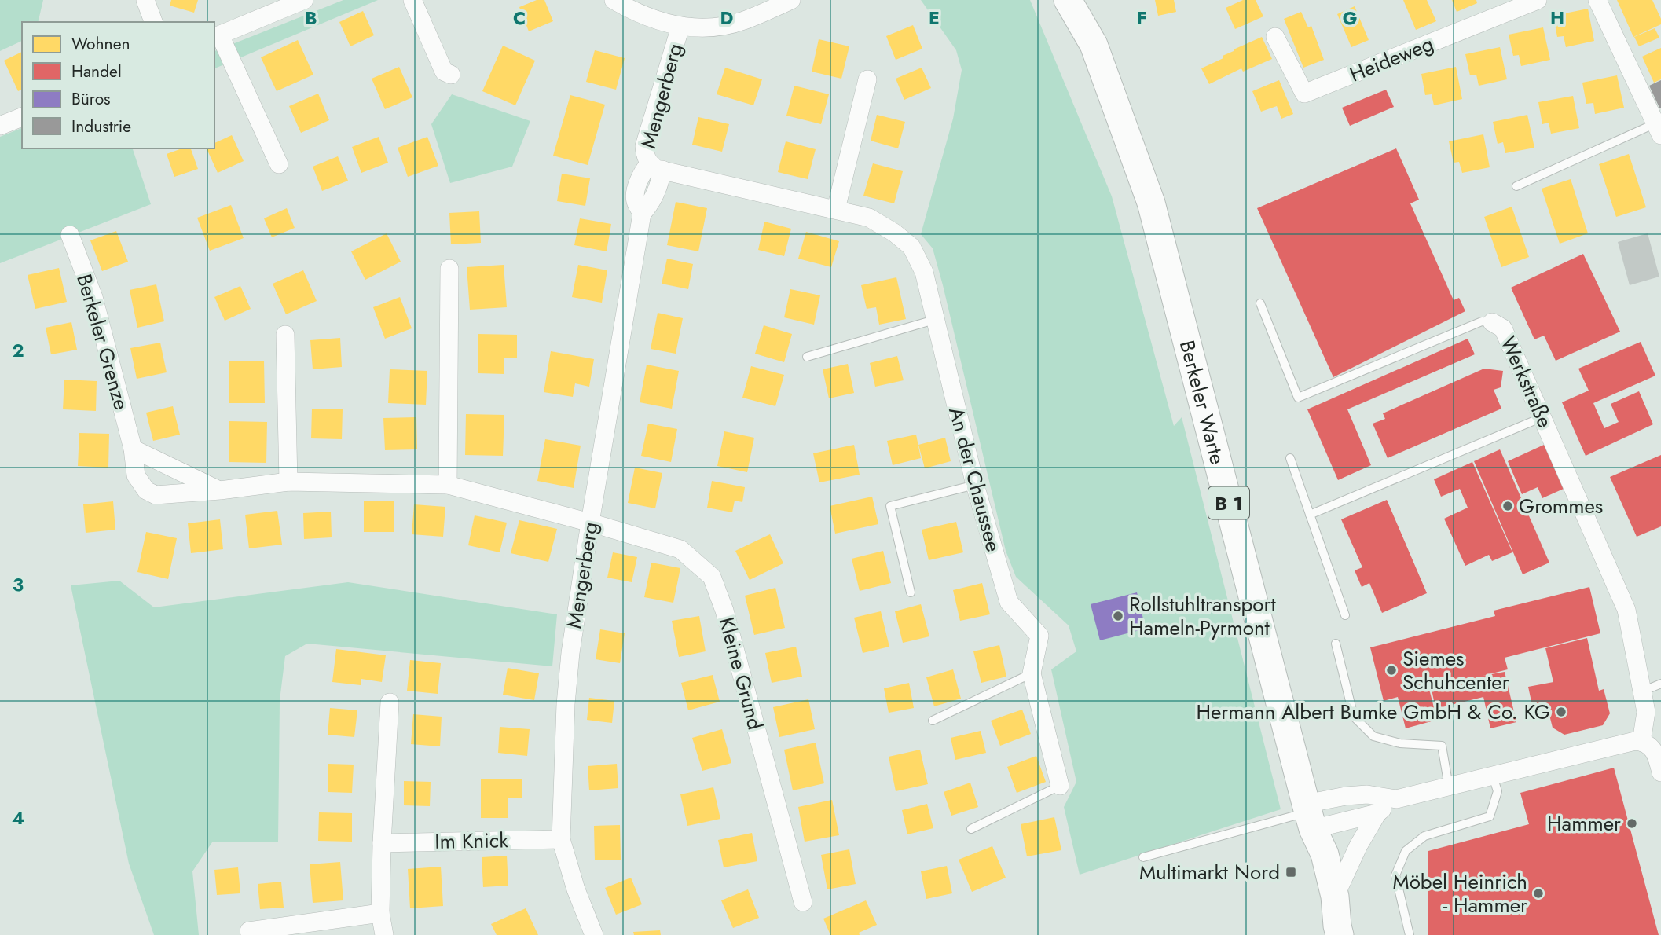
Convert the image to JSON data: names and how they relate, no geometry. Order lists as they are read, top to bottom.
{
  "streets": {
    "main road": ["Berkeler Warte", "B 1"],
    "street": [
      "Heideweg",
      "Mengerberg",
      "Berkeler Grenze",
      "Werkstraße",
      "An der Chaussee",
      "Kleine Grund",
      "Im Knick"
    ]
  },
  "crossings": [
    ["Mengerberg", "Berkeler Grenze"],
    ["Mengerberg", "An der Chaussee"],
    ["Mengerberg", "Kleine Grund"],
    ["Mengerberg", "Im Knick"],
    ["Berkeler Grenze", "Kleine Grund"]
  ],
  "places": {
    "other": [
      "Grommes",
      "Rollstuhltransport Hameln-Pyrmont",
      "Siemes Schuhcenter",
      "Hermann Albert Bumke GmbH & Co. KG",
      "Hammer",
      "Möbel Heinrich - Hammer"
    ],
    "transit": ["Multimarkt Nord"]
  },
  "legend": [
    "Wohnen",
    "Handel",
    "Büros",
    "Industrie"
  ],
  "grid": {
    "columns": [
      "B",
      "C",
      "D",
      "E",
      "F",
      "G",
      "H"
    ],
    "rows": ["2", "3", "4"]
  }
}
